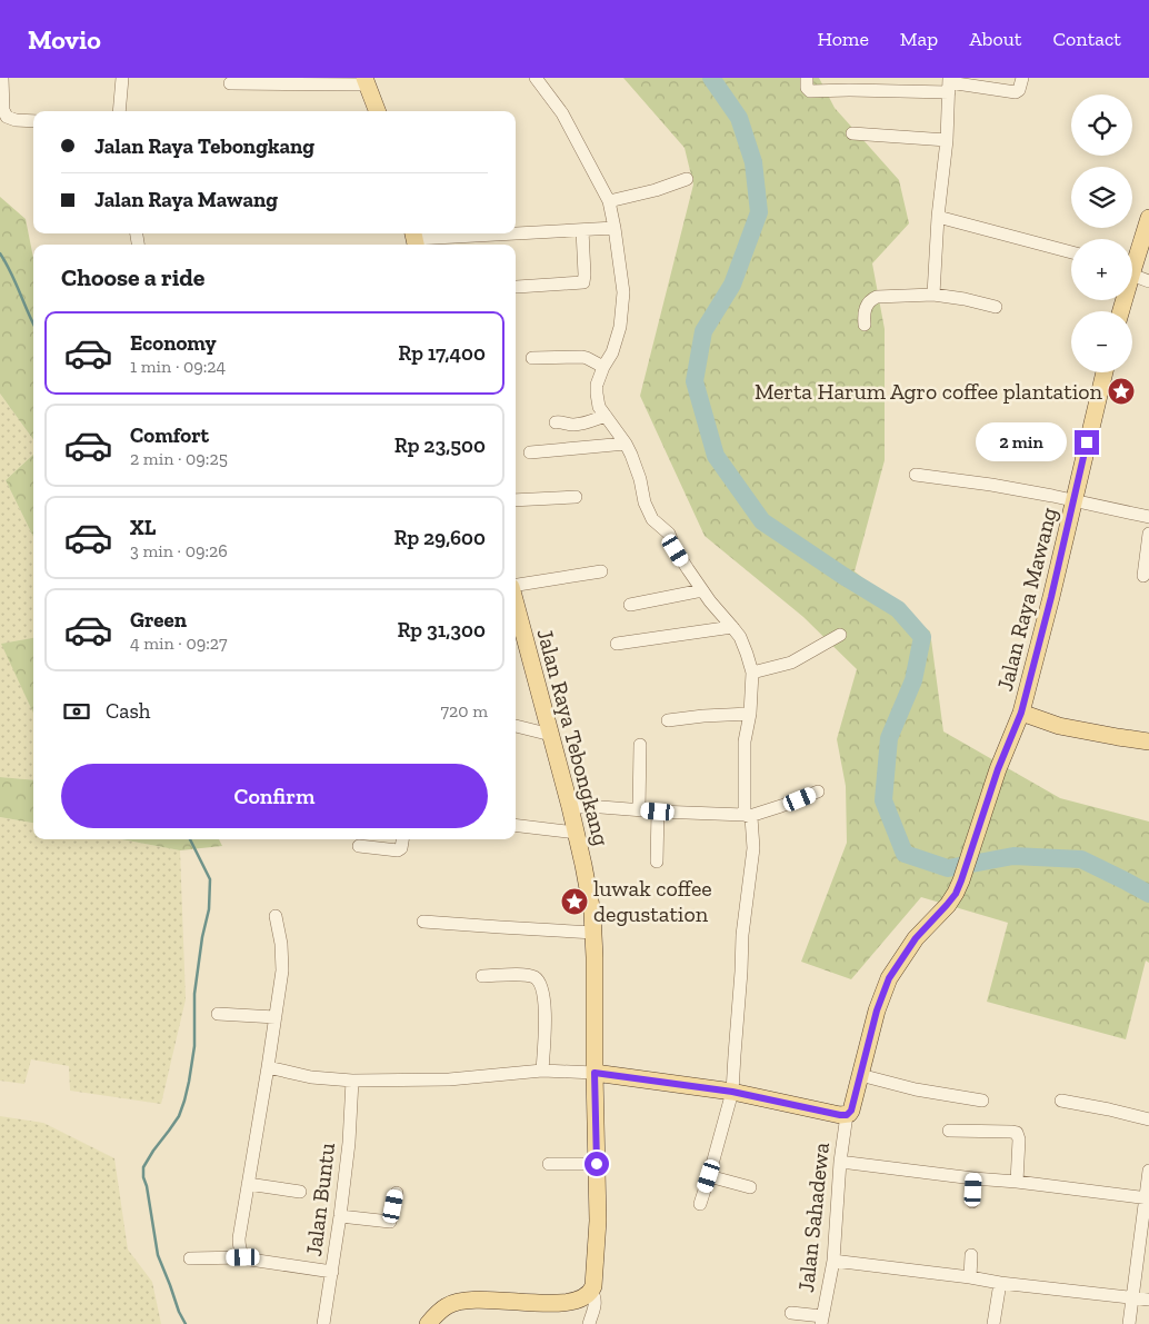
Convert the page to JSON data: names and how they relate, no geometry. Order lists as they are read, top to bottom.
{
  "streets": {
    "main road": ["Jalan Raya Mawang", "Jalan Raya Tebongkang"],
    "street": ["Jalan Buntu", "Jalan Sahadewa"]
  },
  "crossings": [
    ["Jalan Raya Mawang", "Jalan Sahadewa"]
  ],
  "places": {
    "place": ["Merta Harum Agro coffee plantation", "luwak coffee degustation"]
  },
  "page": {
    "header": "Movio",
    "nav": [
      "Home",
      "Map",
      "About",
      "Contact"
    ],
    "map_buttons": ["+", "−"],
    "banner": ["Jalan Raya Tebongkang", "Jalan Raya Mawang"],
    "heading": "Choose a ride",
    "list": [
      {
        "name": "Economy",
        "note": "1 min · 09:24",
        "value": "Rp 17,400"
      },
      {
        "name": "Comfort",
        "note": "2 min · 09:25",
        "value": "Rp 23,500"
      },
      {
        "name": "XL",
        "note": "3 min · 09:26",
        "value": "Rp 29,600"
      },
      {
        "name": "Green",
        "note": "4 min · 09:27",
        "value": "Rp 31,300"
      }
    ],
    "bubble": "2 min",
    "pay": ["Cash", "720 m"],
    "buttons": "Confirm"
  }
}
